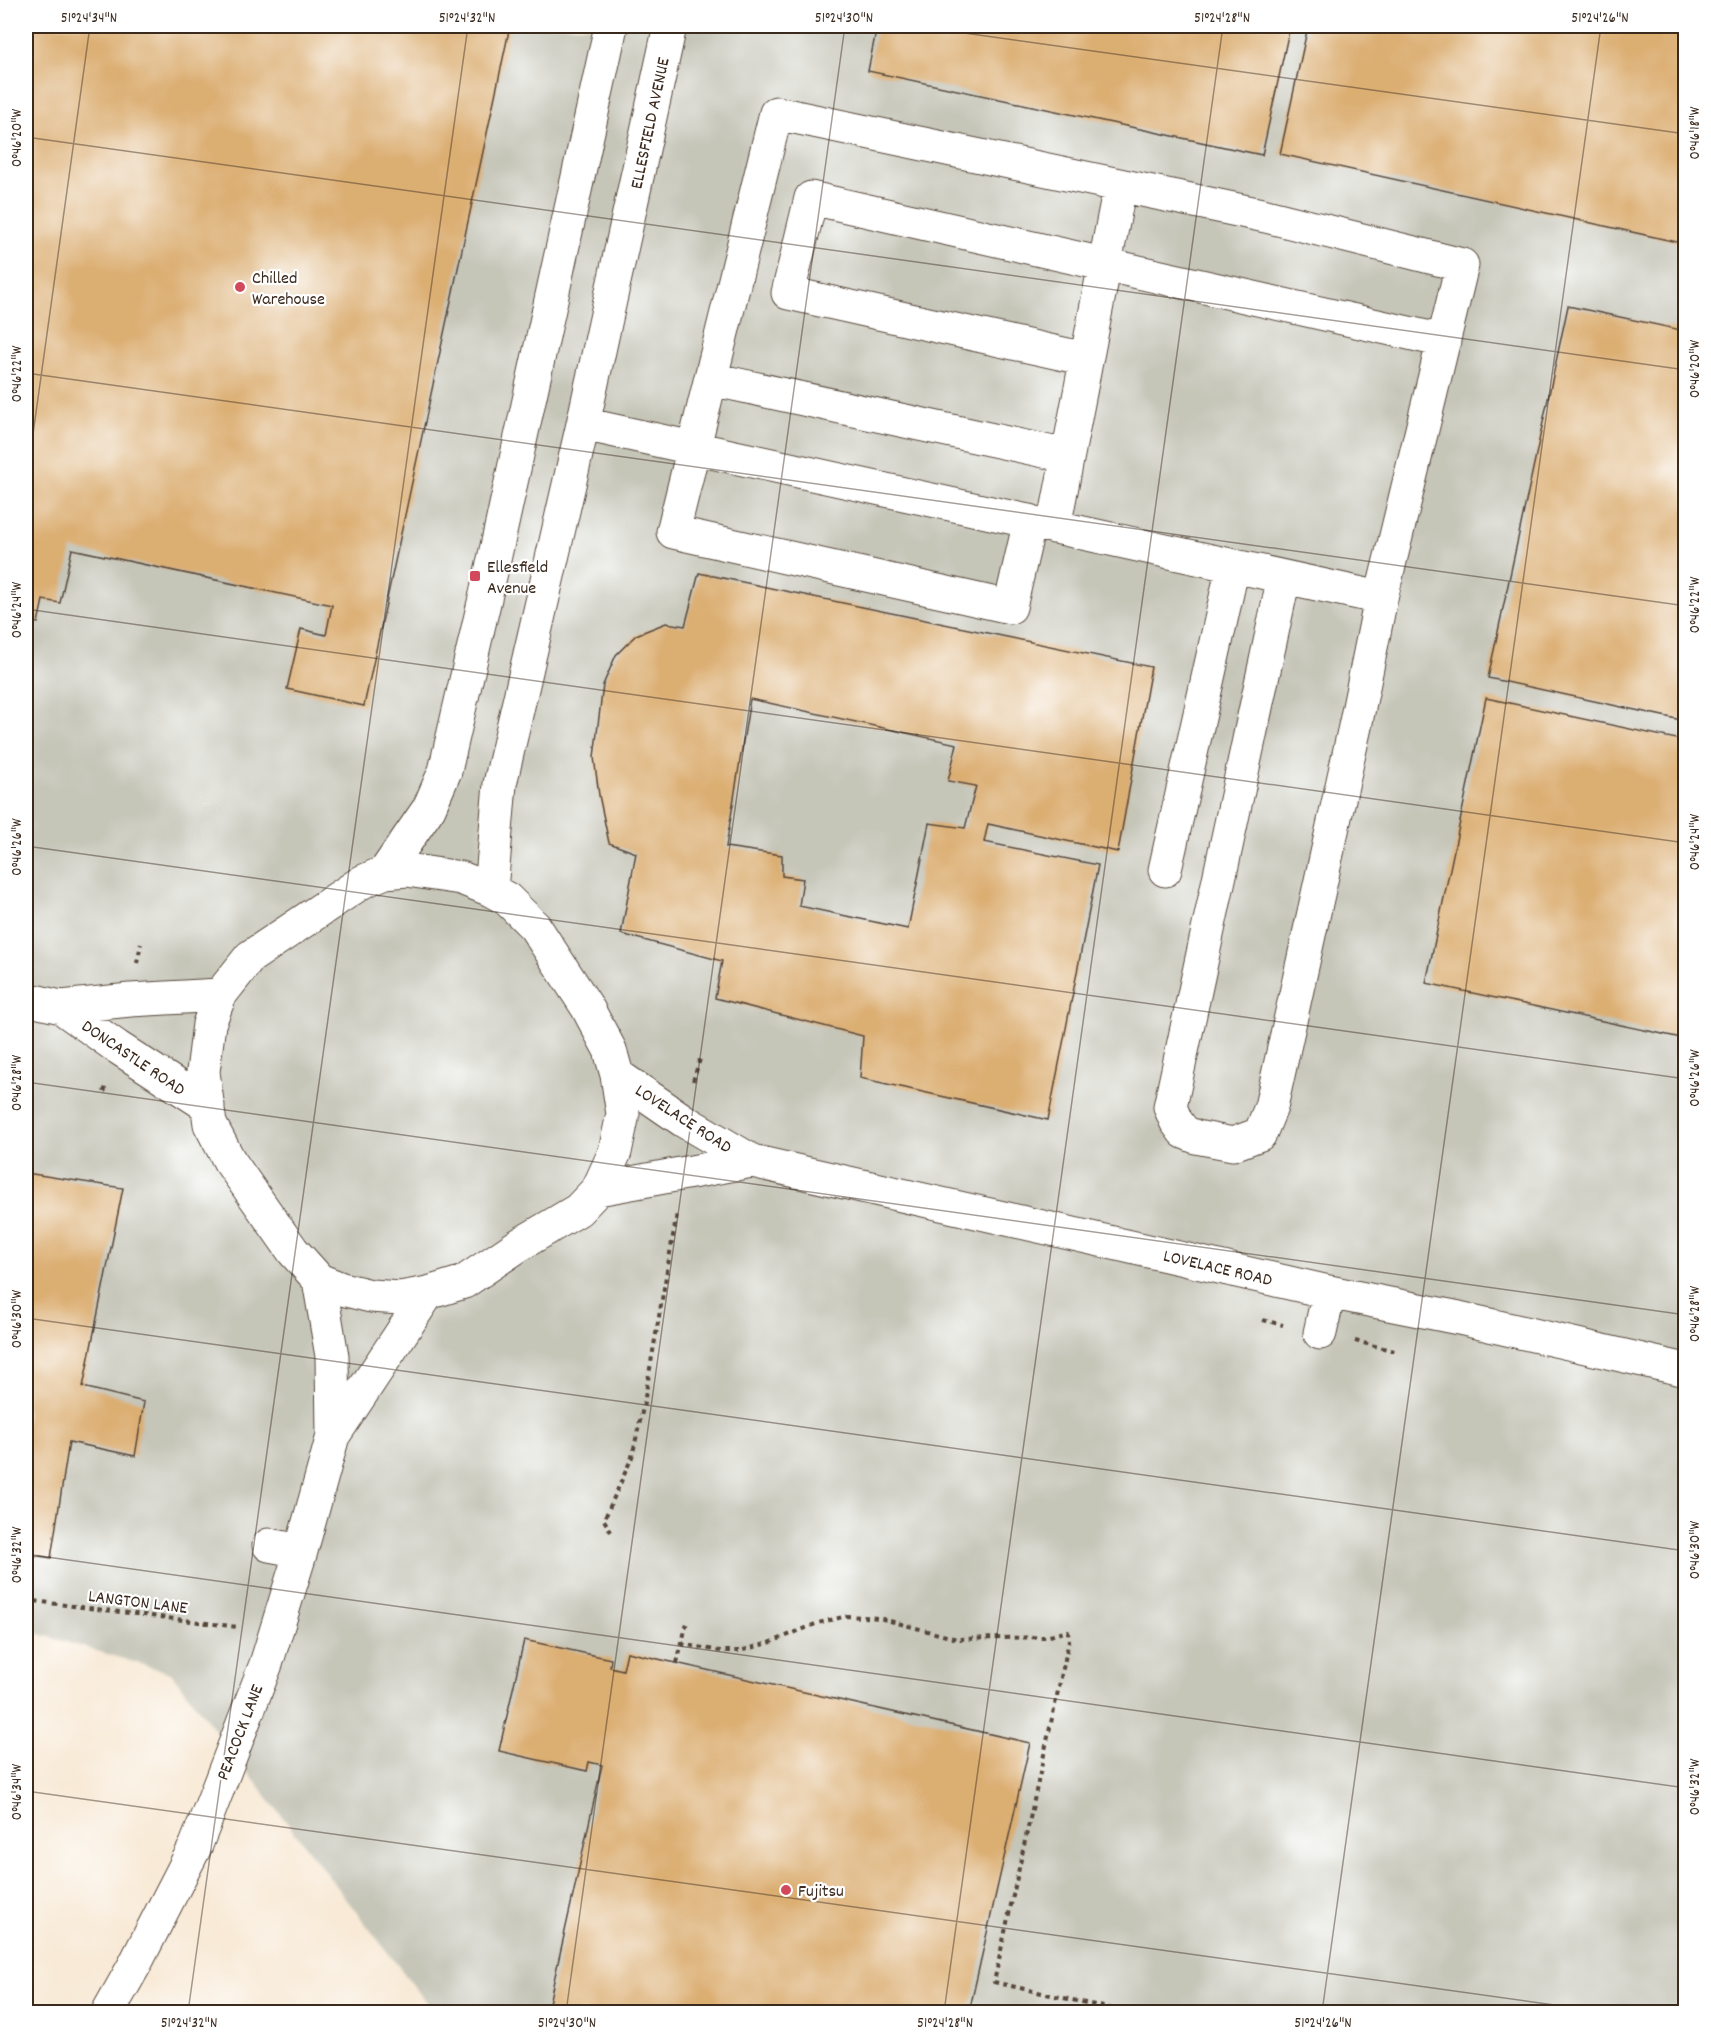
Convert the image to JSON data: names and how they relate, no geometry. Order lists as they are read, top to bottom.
{
  "streets": {
    "street": [
      "ELLESFIELD AVENUE",
      "DONCASTLE ROAD",
      "LOVELACE ROAD",
      "PEACOCK LANE"
    ],
    "path": ["LANGTON LANE"]
  },
  "places": {
    "other": ["Chilled Warehouse", "Fujitsu"],
    "transit": ["Ellesfield Avenue"]
  },
  "coordinates": [
    "51°24'34\"N",
    "51°24'32\"N",
    "51°24'30\"N",
    "51°24'28\"N",
    "51°24'26\"N",
    "0°46'18\"W",
    "0°46'20\"W",
    "0°46'22\"W",
    "0°46'24\"W",
    "0°46'26\"W",
    "0°46'28\"W",
    "0°46'30\"W",
    "0°46'32\"W",
    "0°46'34\"W"
  ]
}
